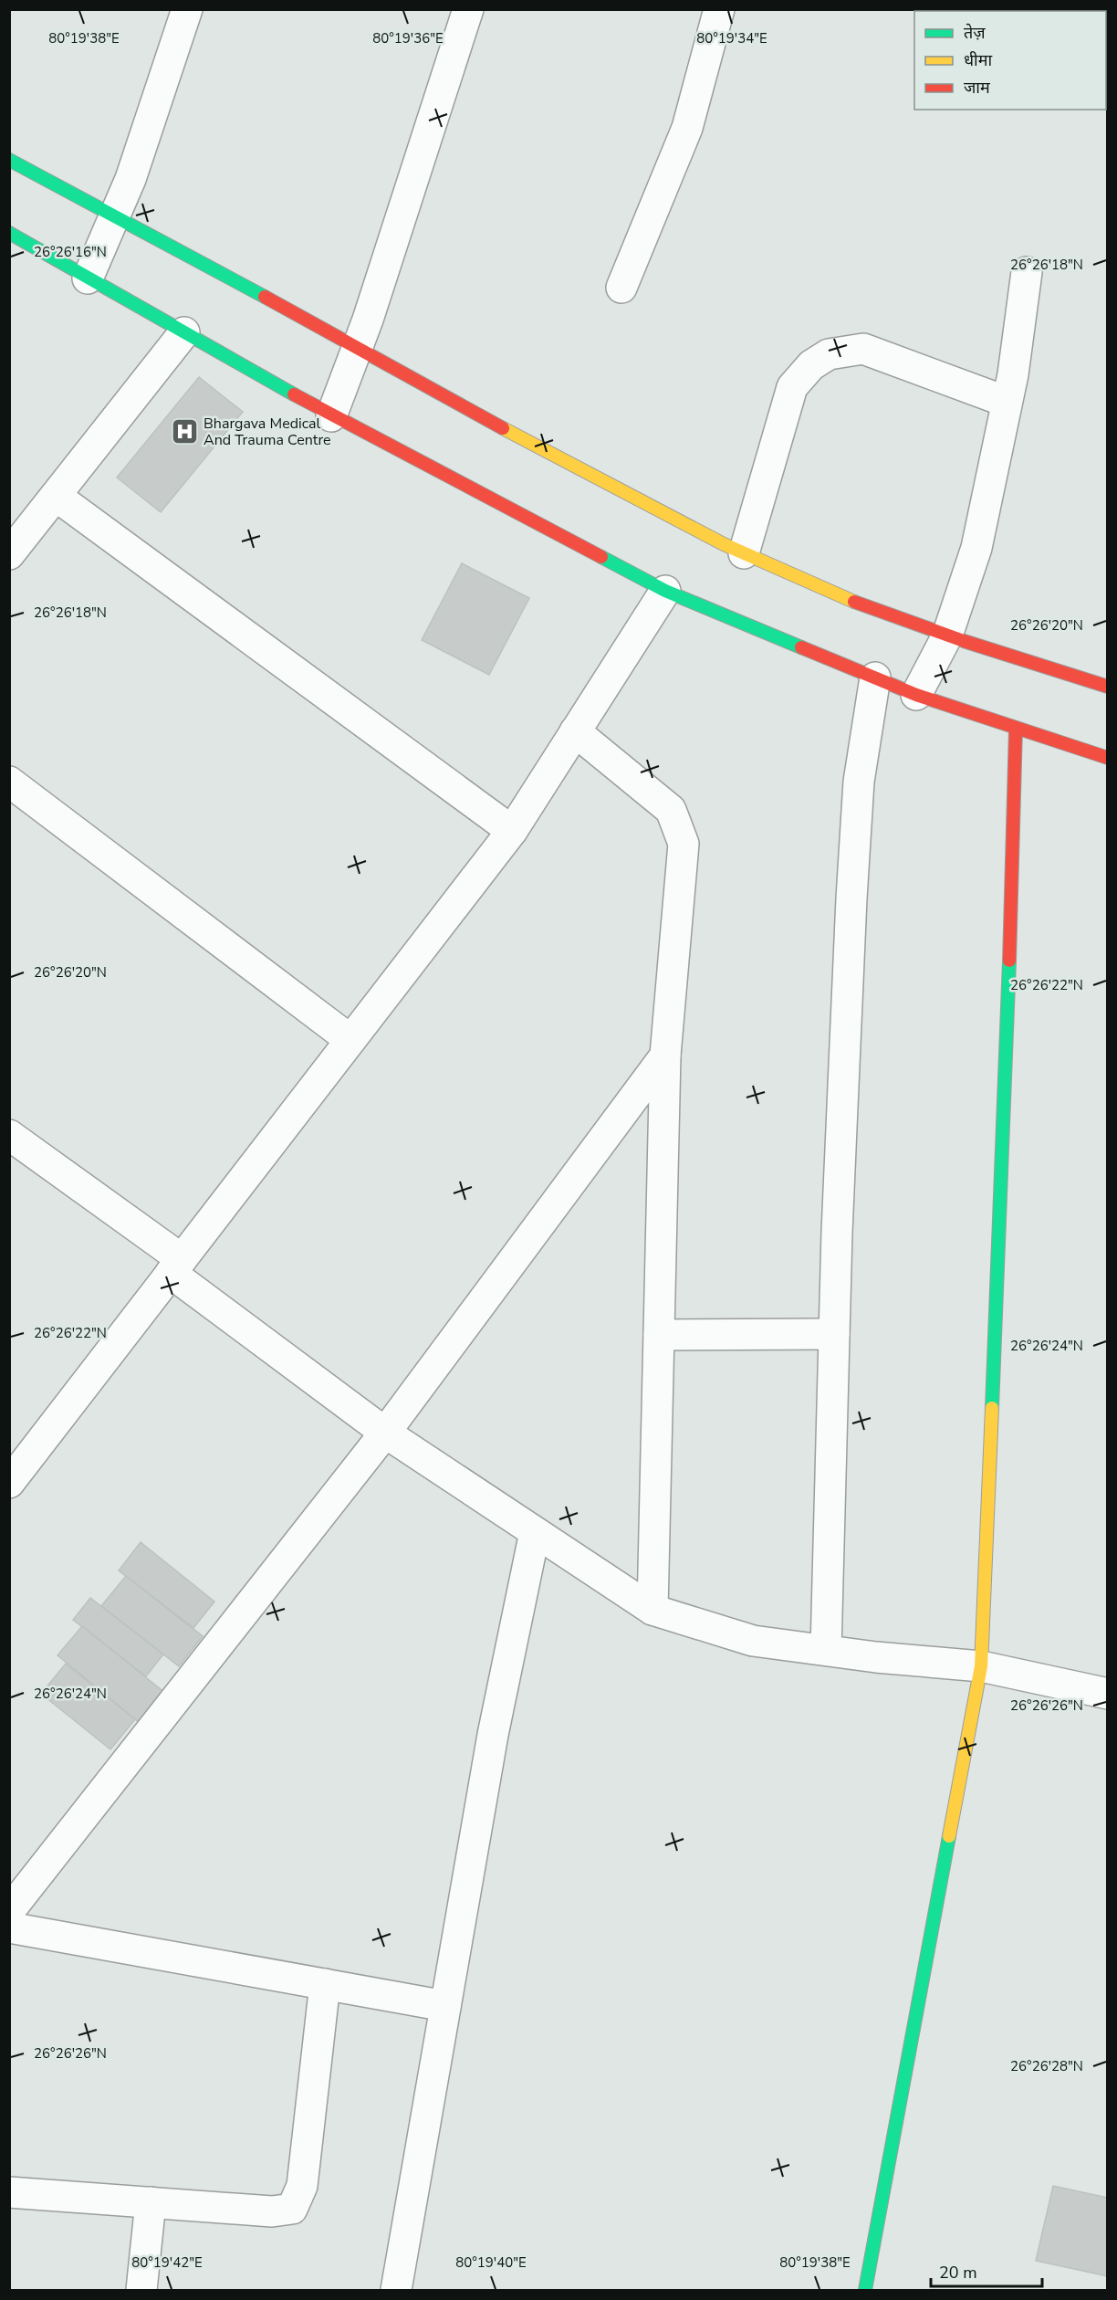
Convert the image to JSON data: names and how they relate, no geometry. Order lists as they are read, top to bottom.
{
  "places": {
    "hospital": ["Bhargava Medical And Trauma Centre"]
  },
  "legend": ["तेज़", "धीमा", "जाम"],
  "scale_bar": "20 m",
  "coordinates": [
    "80°19'38\"E",
    "80°19'36\"E",
    "80°19'34\"E",
    "26°26'16\"N",
    "26°26'18\"N",
    "26°26'20\"N",
    "26°26'22\"N",
    "26°26'24\"N",
    "26°26'26\"N",
    "26°26'28\"N",
    "80°19'42\"E",
    "80°19'40\"E"
  ]
}
